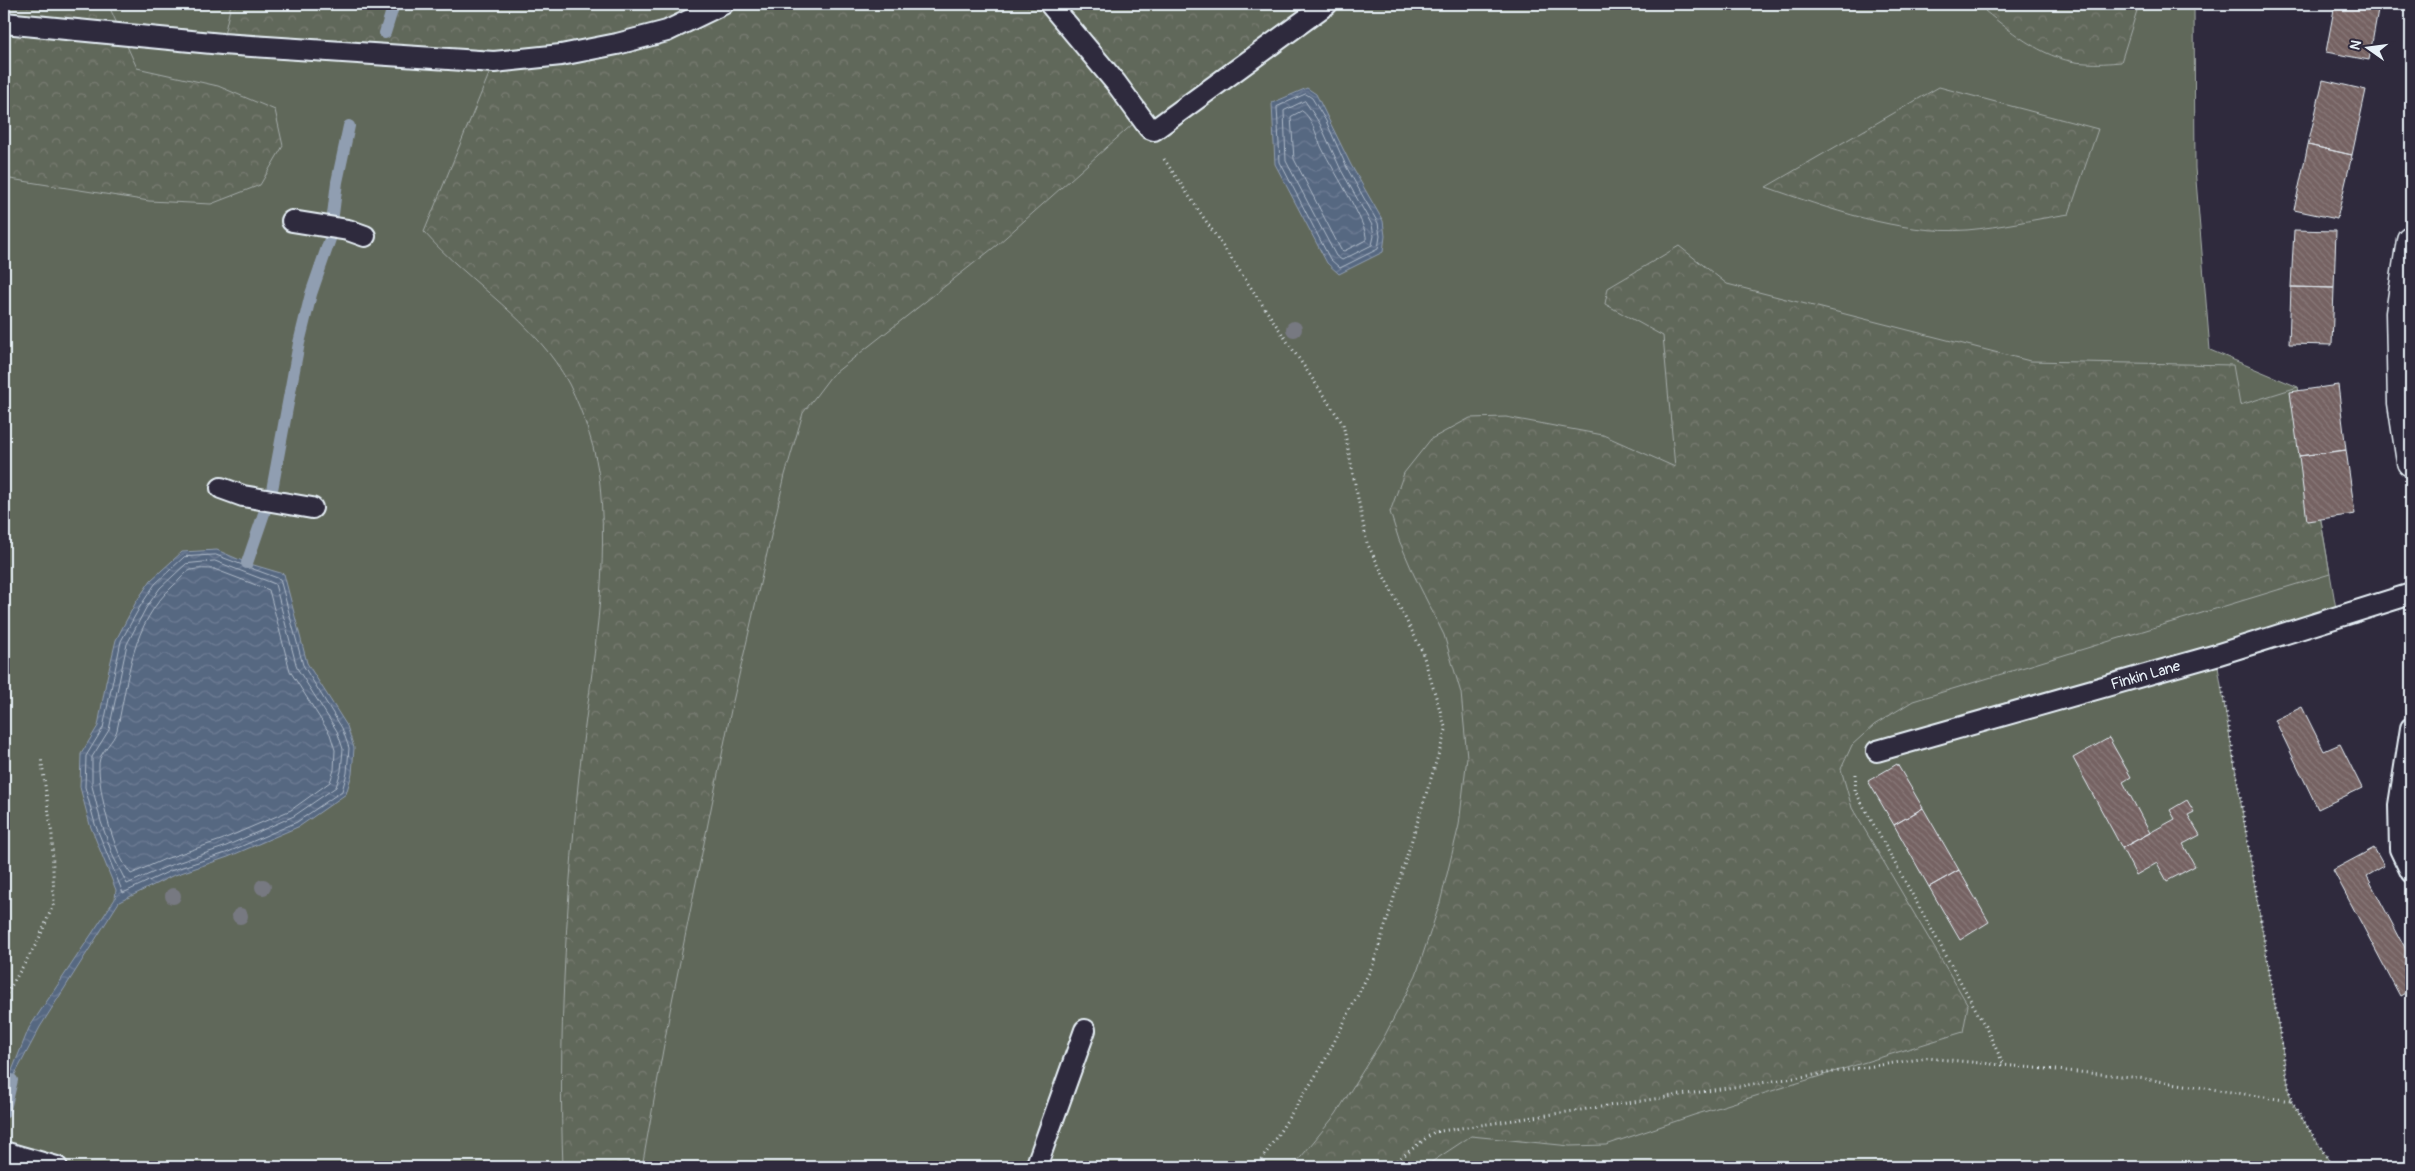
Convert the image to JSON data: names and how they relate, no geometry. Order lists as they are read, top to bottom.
{
  "streets": {
    "lane": ["Finkin Lane"]
  },
  "north": "left"
}
